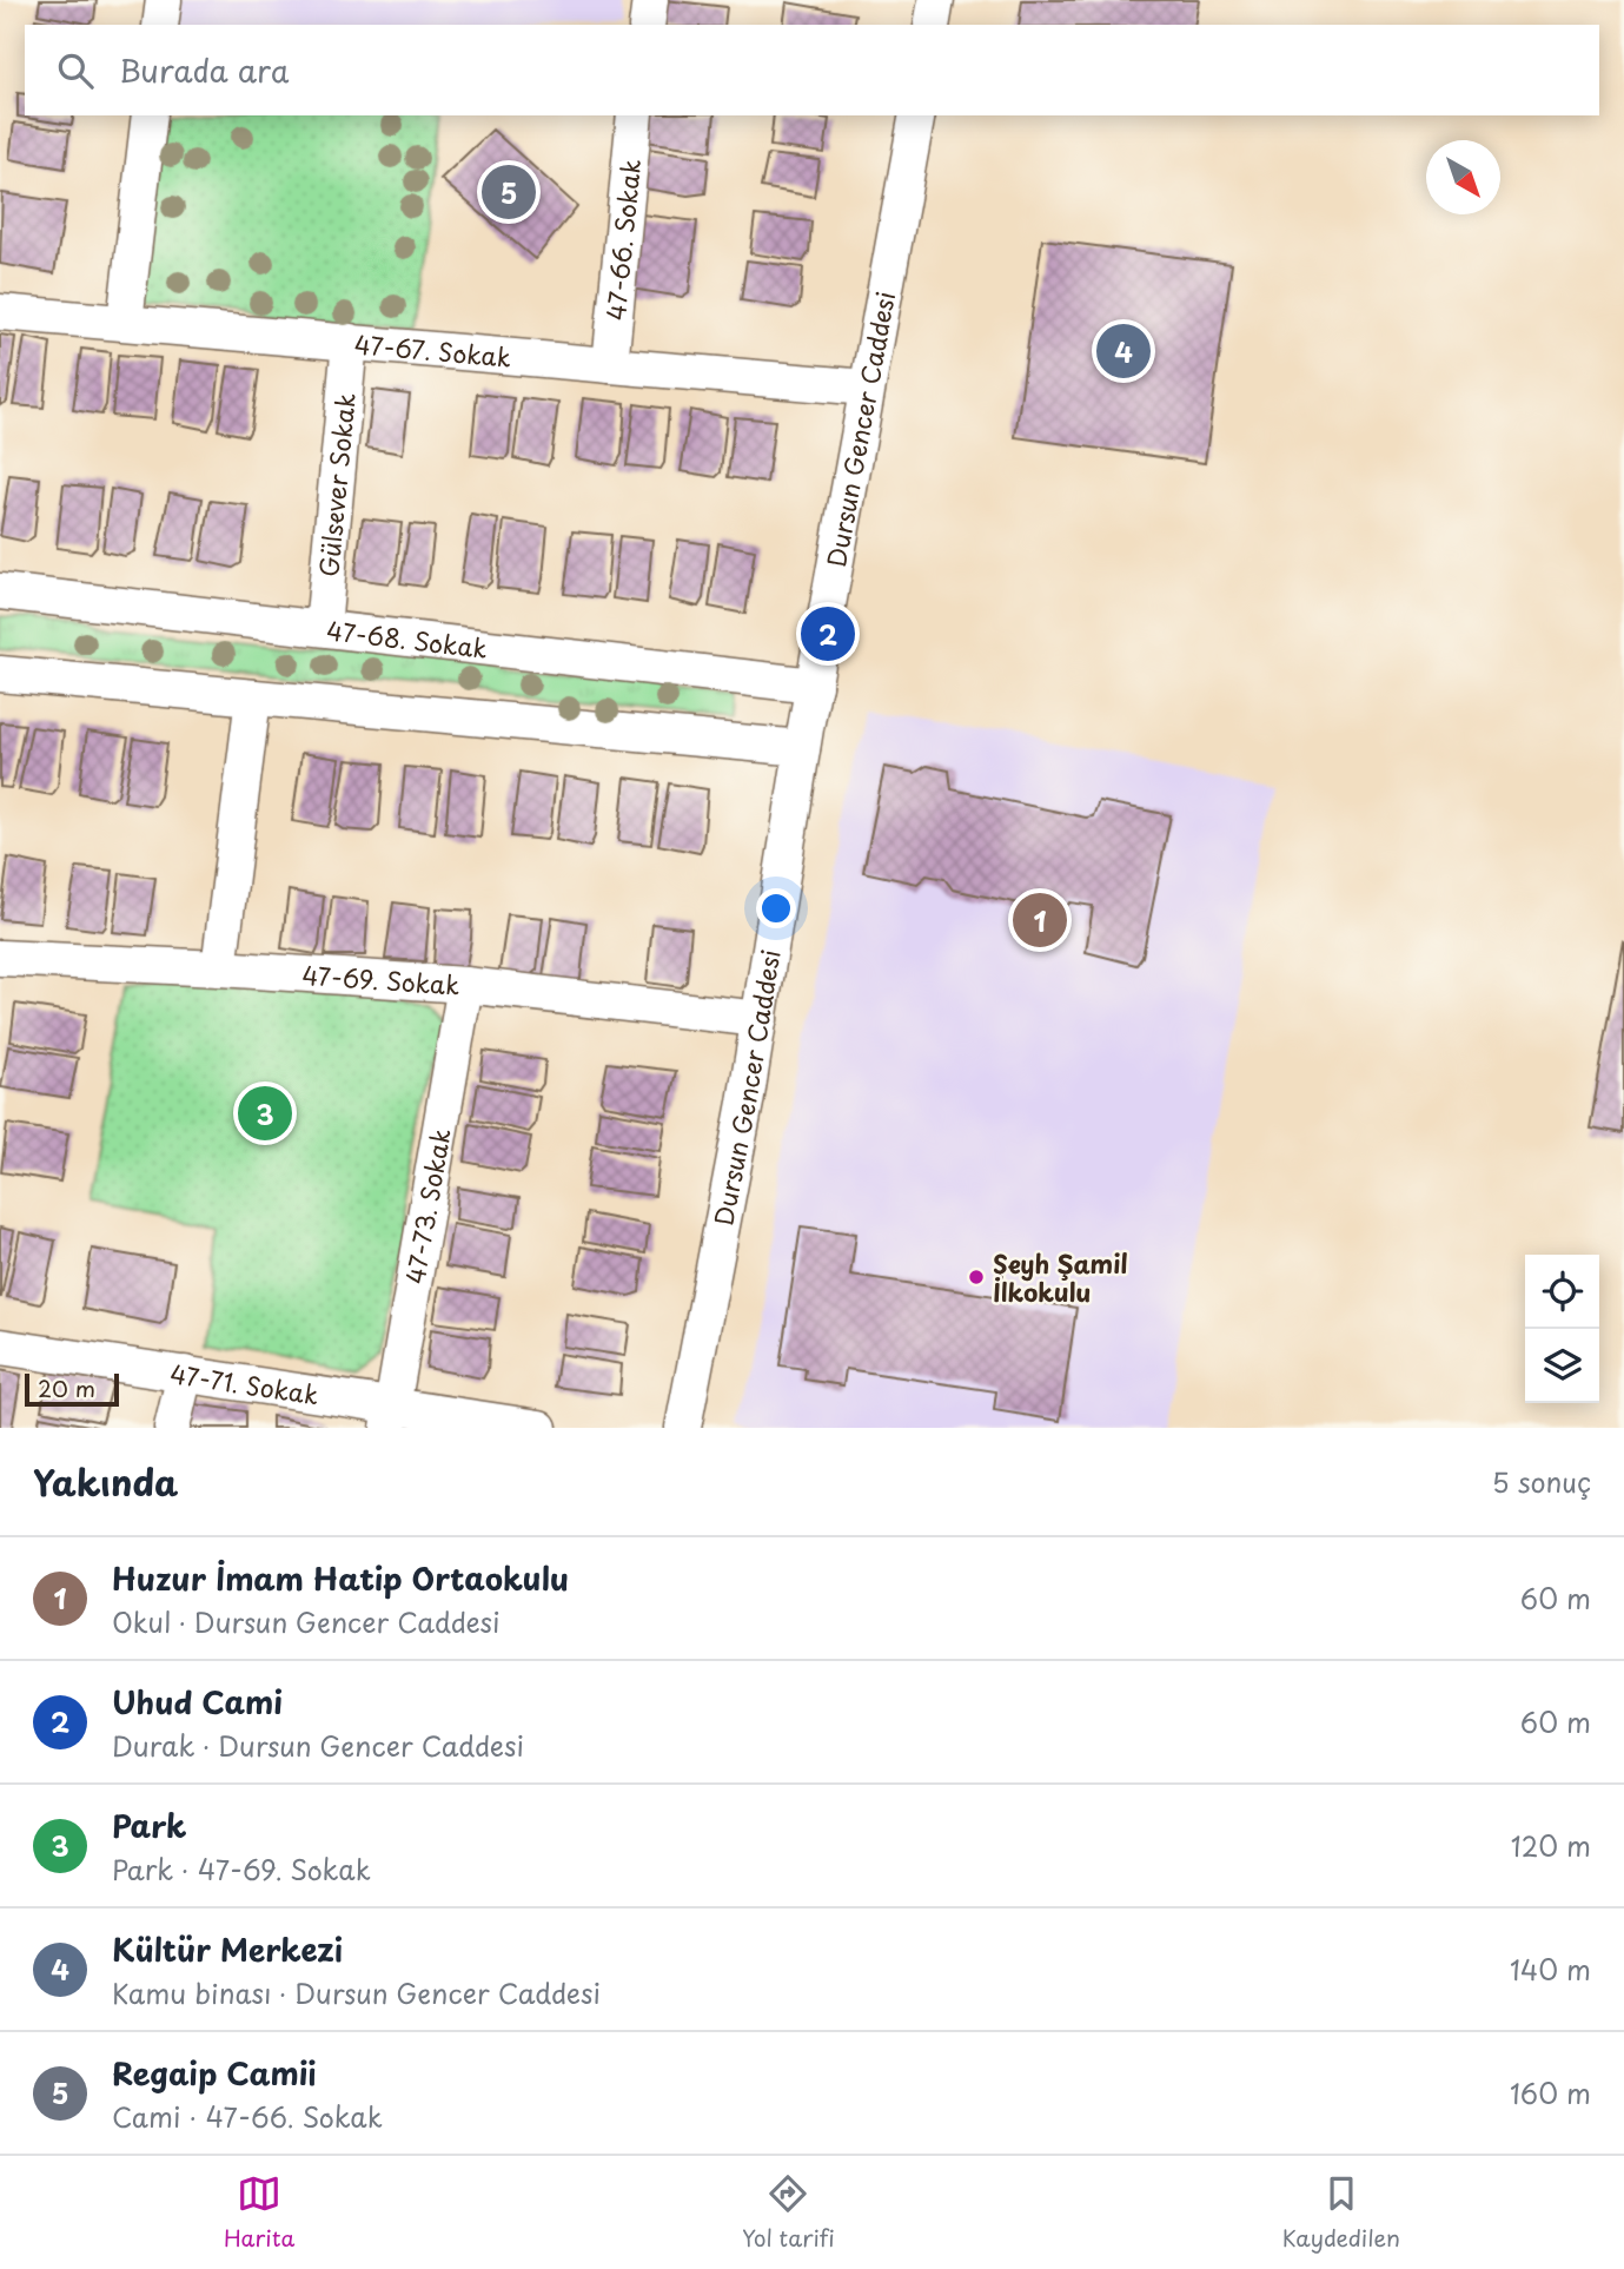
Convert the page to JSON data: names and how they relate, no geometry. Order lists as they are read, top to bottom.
{
  "streets": {
    "street": [
      "47-66. Sokak",
      "47-67. Sokak",
      "Dursun Gencer Caddesi",
      "Gülsever Sokak",
      "47-68. Sokak",
      "47-69. Sokak",
      "47-73. Sokak",
      "47-71. Sokak"
    ]
  },
  "crossings": [
    ["47-66. Sokak", "47-67. Sokak"],
    ["47-67. Sokak", "Dursun Gencer Caddesi"],
    ["47-67. Sokak", "Gülsever Sokak"],
    ["Dursun Gencer Caddesi", "47-68. Sokak"],
    ["Dursun Gencer Caddesi", "47-69. Sokak"],
    ["Gülsever Sokak", "47-68. Sokak"],
    ["47-69. Sokak", "47-73. Sokak"],
    ["47-73. Sokak", "47-71. Sokak"]
  ],
  "places": ["Şeyh Şamil İlkokulu"],
  "scale_bar": "20 m",
  "north": "bottom right",
  "page": {
    "search": "Burada ara",
    "pins": [
      "5",
      "4",
      "2",
      "1",
      "3"
    ],
    "scale": "20 m",
    "heading": ["Yakında", "5 sonuç"],
    "list": [
      {
        "mark": "1",
        "name": "Huzur İmam Hatip Ortaokulu",
        "note": "Okul · Dursun Gencer Caddesi",
        "value": "60 m"
      },
      {
        "mark": "2",
        "name": "Uhud Cami",
        "note": "Durak · Dursun Gencer Caddesi",
        "value": "60 m"
      },
      {
        "mark": "3",
        "name": "Park",
        "note": "Park · 47-69. Sokak",
        "value": "120 m"
      },
      {
        "mark": "4",
        "name": "Kültür Merkezi",
        "note": "Kamu binası · Dursun Gencer Caddesi",
        "value": "140 m"
      },
      {
        "mark": "5",
        "name": "Regaip Camii",
        "note": "Cami · 47-66. Sokak",
        "value": "160 m"
      }
    ],
    "nav": ["Harita", "Yol tarifi", "Kaydedilen"]
  }
}
